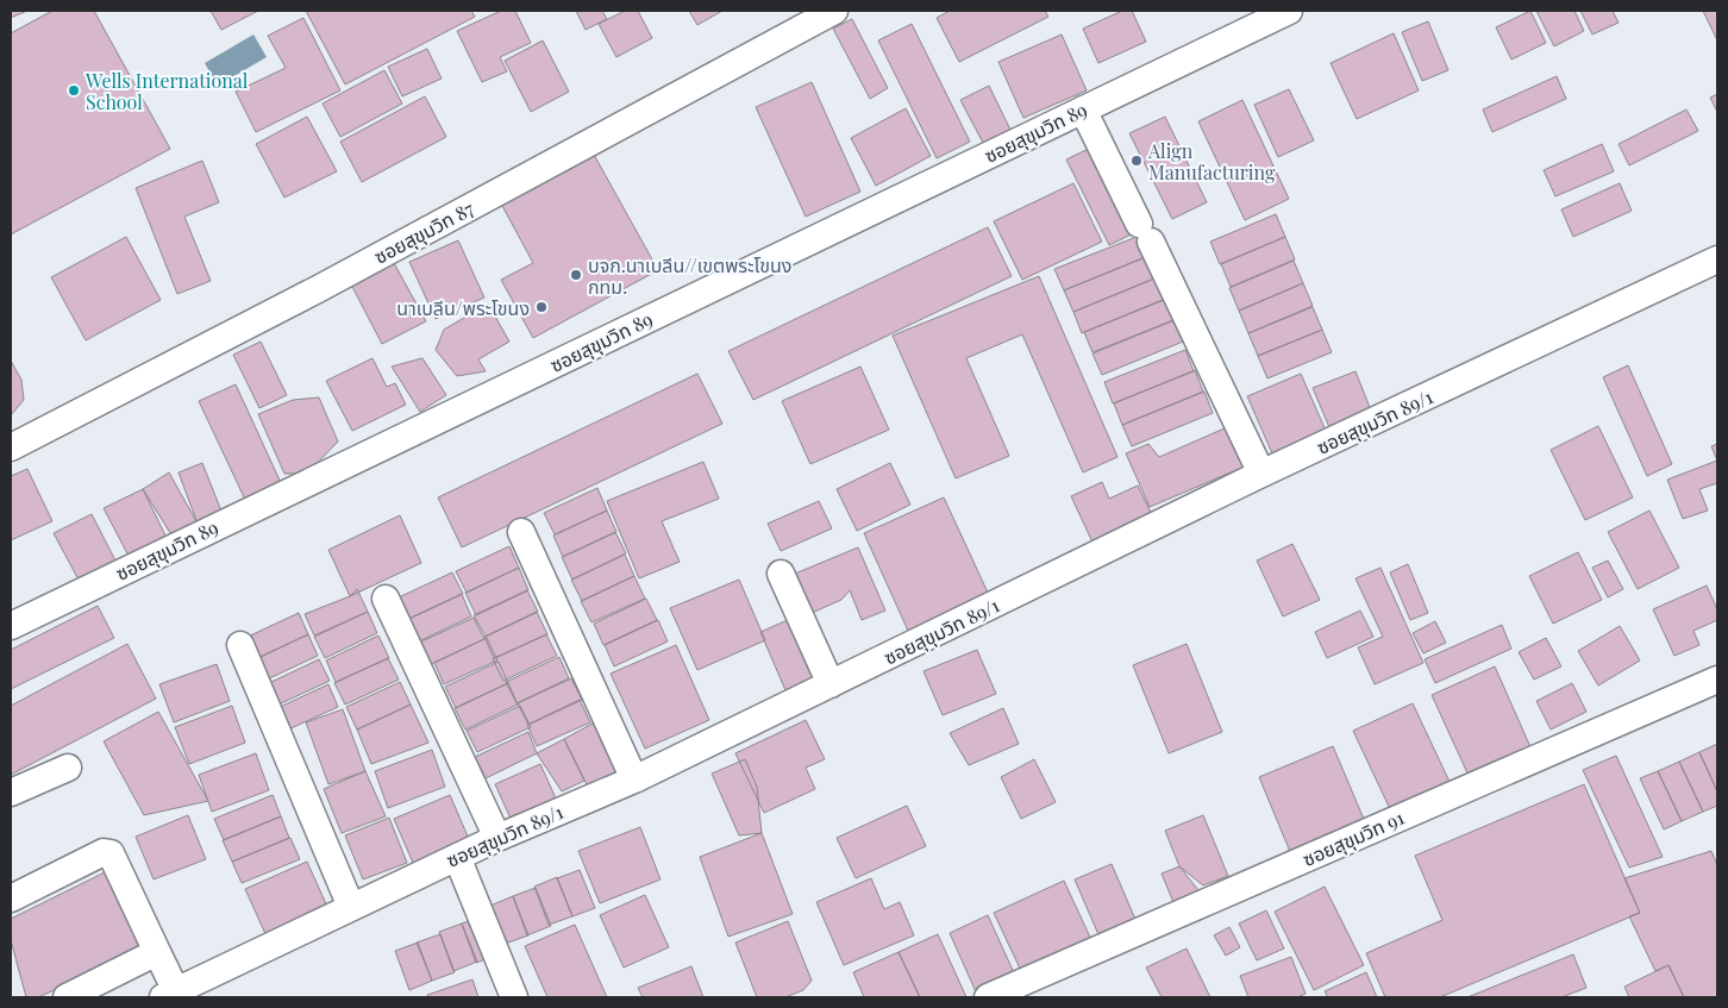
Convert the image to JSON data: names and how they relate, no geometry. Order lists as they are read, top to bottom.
{
  "streets": {
    "street": [
      "ซอยสุขุมวิท 89",
      "ซอยสุขุมวิท 87",
      "ซอยสุขุมวิท 89/1",
      "ซอยสุขุมวิท 91"
    ]
  },
  "places": [
    "Wells International School",
    "Align Manufacturing",
    "บจก.นาเบลีน//เขตพระโขนง กทม.",
    "นาเบลีน/พระโขนง"
  ]
}
